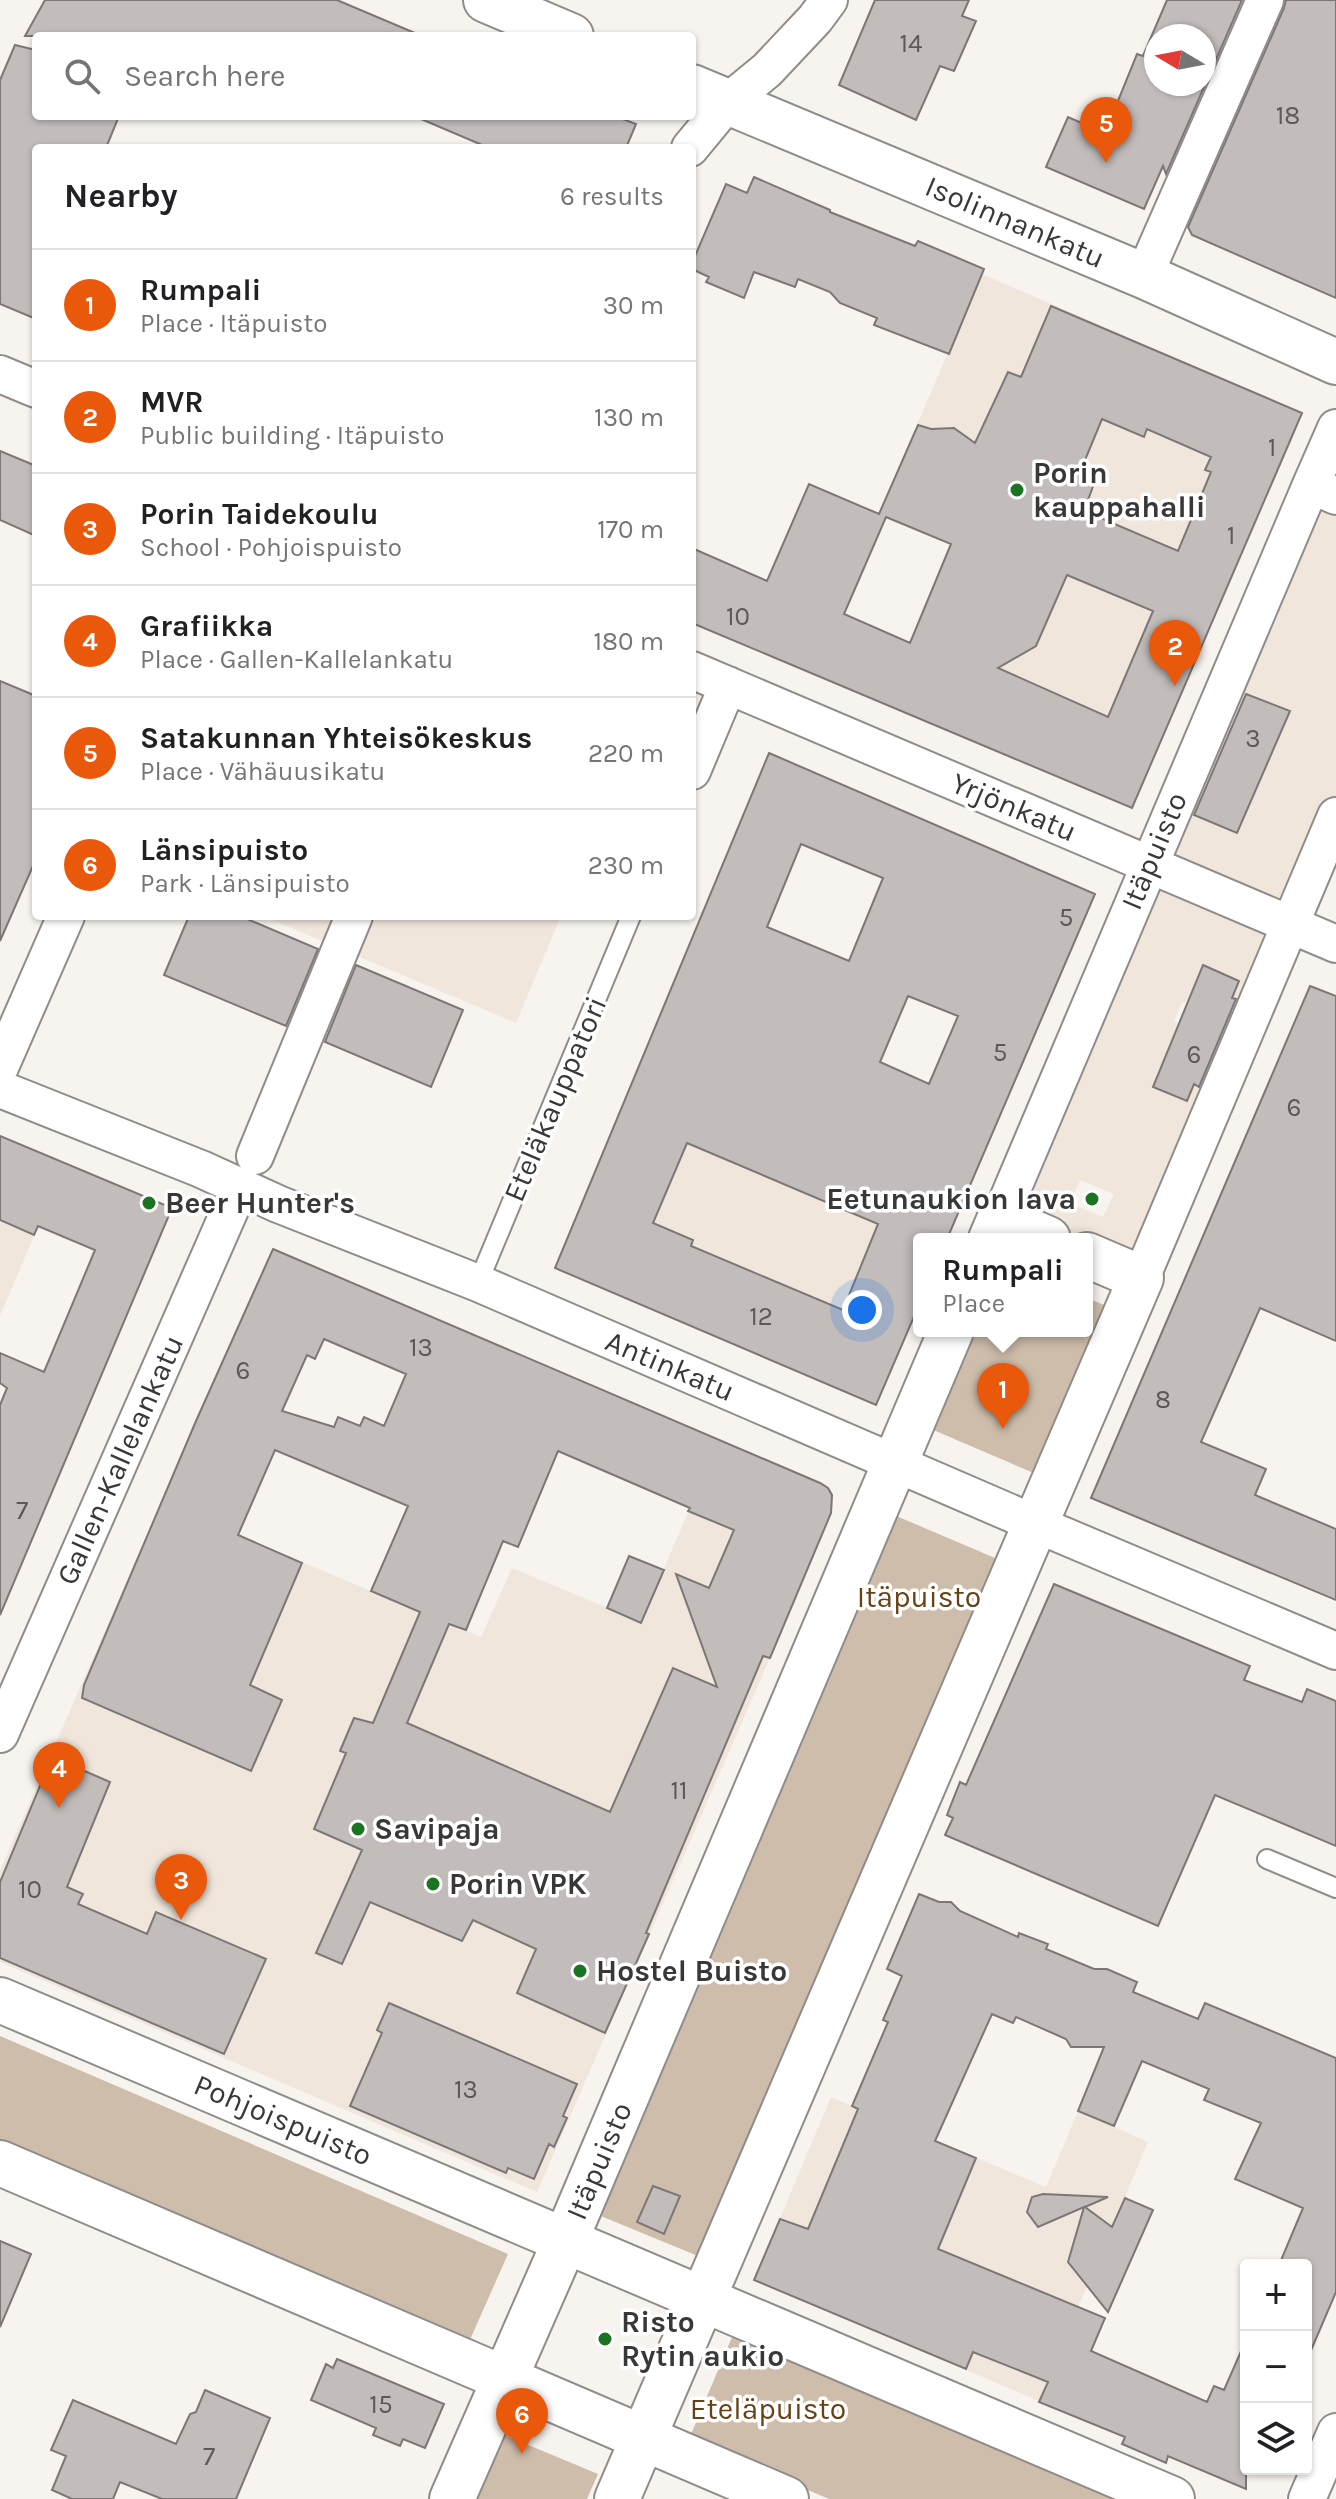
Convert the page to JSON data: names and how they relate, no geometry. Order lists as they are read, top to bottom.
{
  "streets": {
    "street": [
      "Isolinnankatu",
      "Yrjönkatu",
      "Itäpuisto",
      "Antinkatu",
      "Gallen-Kallelankatu",
      "Pohjoispuisto"
    ],
    "lane": ["Eteläkauppatori"]
  },
  "crossings": [
    ["Yrjönkatu", "Itäpuisto"],
    ["Itäpuisto", "Antinkatu"],
    ["Itäpuisto", "Pohjoispuisto"],
    ["Eteläkauppatori", "Antinkatu"],
    ["Antinkatu", "Gallen-Kallelankatu"]
  ],
  "parks": ["Itäpuisto", "Eteläpuisto"],
  "places": [
    "Porin kauppahalli",
    "Eetunaukion lava",
    "Beer Hunter's",
    "Savipaja",
    "Porin VPK",
    "Hostel Buisto",
    "Risto Rytin aukio"
  ],
  "house_numbers": [
    "14",
    "18",
    "1",
    "1",
    "10",
    "3",
    "5",
    "5",
    "6",
    "6",
    "12",
    "13",
    "6",
    "8",
    "7",
    "11",
    "10",
    "13",
    "15",
    "7"
  ],
  "north": "left",
  "page": {
    "search": "Search here",
    "pins": [
      "5",
      "2",
      "1",
      "4",
      "3",
      "6"
    ],
    "heading": ["Nearby", "6 results"],
    "list": [
      {
        "mark": "1",
        "name": "Rumpali",
        "note": "Place · Itäpuisto",
        "value": "30 m"
      },
      {
        "mark": "2",
        "name": "MVR",
        "note": "Public building · Itäpuisto",
        "value": "130 m"
      },
      {
        "mark": "3",
        "name": "Porin Taidekoulu",
        "note": "School · Pohjoispuisto",
        "value": "170 m"
      },
      {
        "mark": "4",
        "name": "Grafiikka",
        "note": "Place · Gallen-Kallelankatu",
        "value": "180 m"
      },
      {
        "mark": "5",
        "name": "Satakunnan Yhteisökeskus",
        "note": "Place · Vähäuusikatu",
        "value": "220 m"
      },
      {
        "mark": "6",
        "name": "Länsipuisto",
        "note": "Park · Länsipuisto",
        "value": "230 m"
      }
    ],
    "popup": ["Rumpali", "Place"],
    "map_buttons": ["+", "−"]
  }
}
